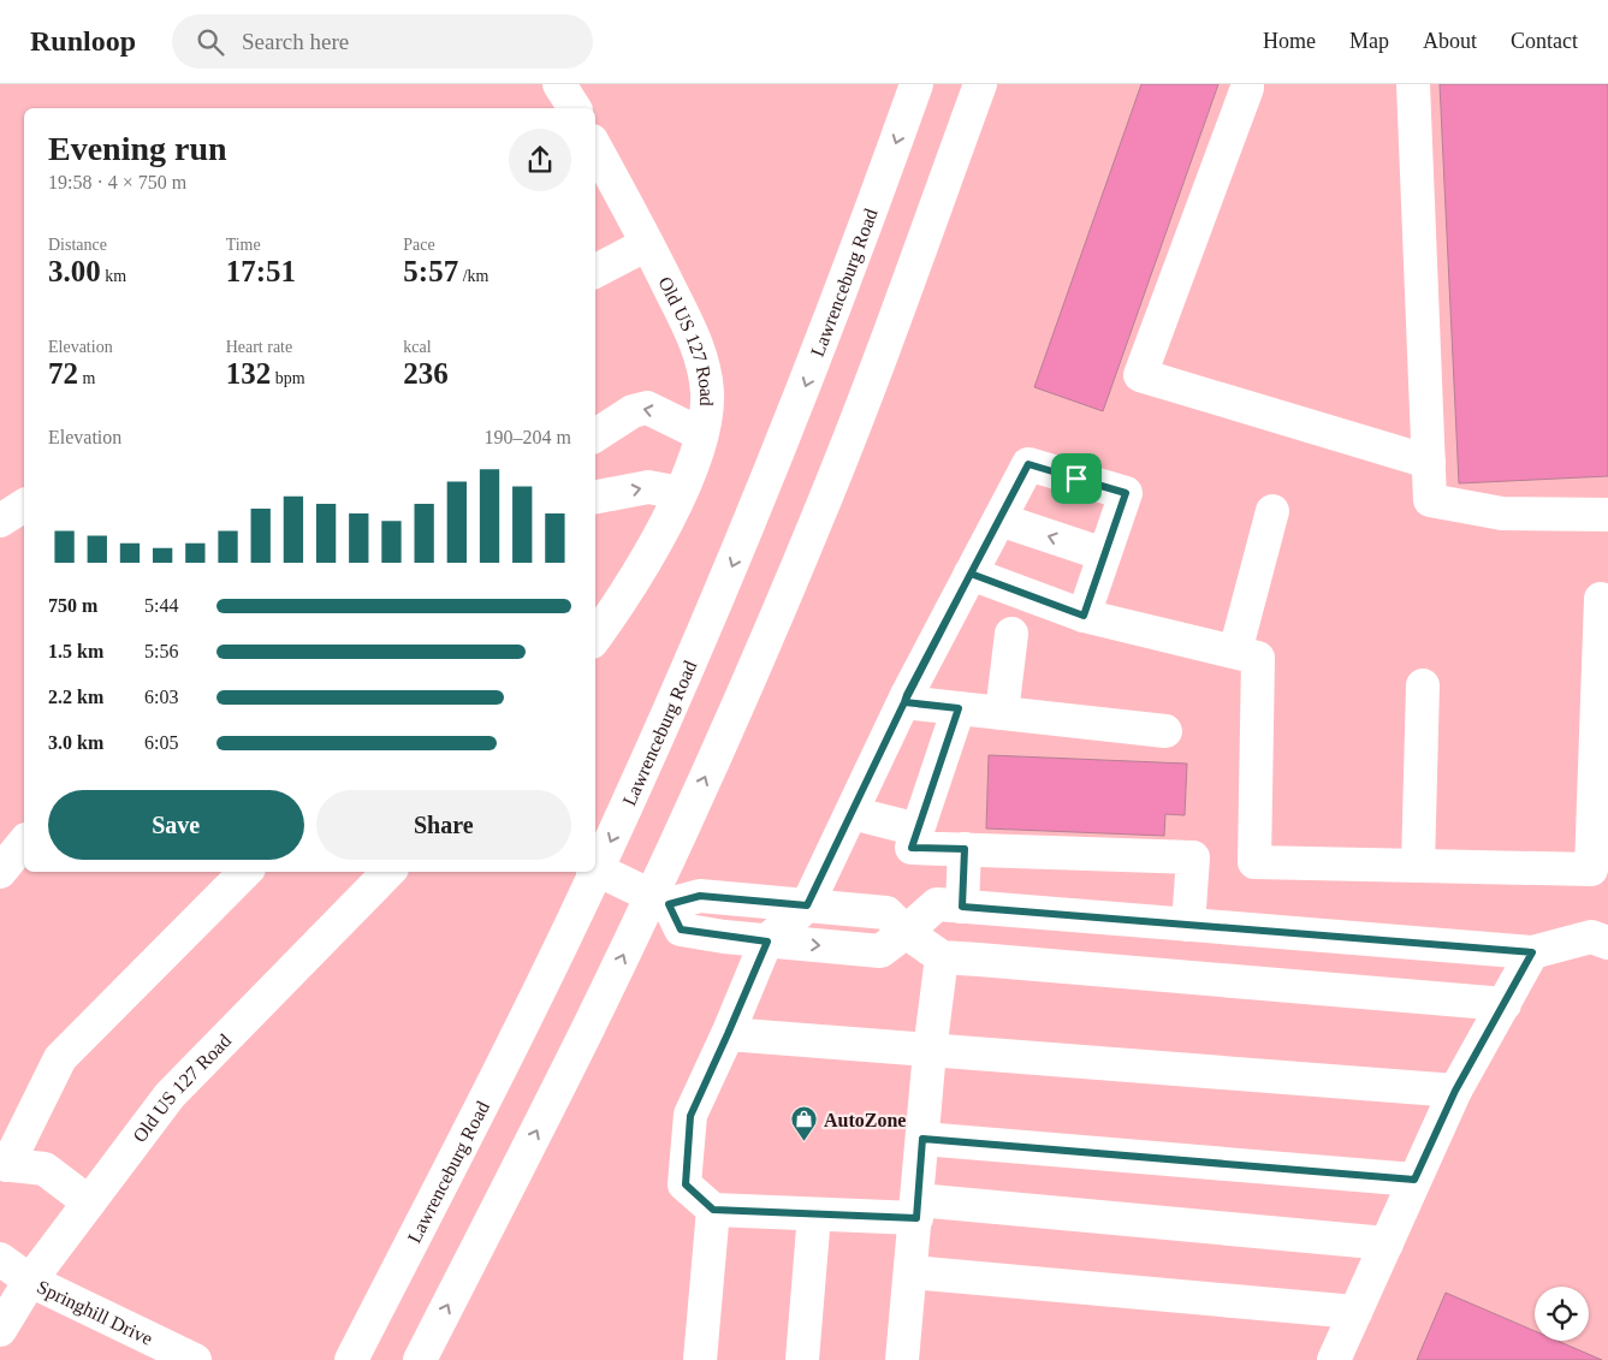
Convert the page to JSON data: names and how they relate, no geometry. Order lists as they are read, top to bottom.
{
  "streets": {
    "main road": ["Lawrenceburg Road", "Old US 127 Road", "Springhill Drive"]
  },
  "crossings": [
    ["Old US 127 Road", "Springhill Drive"]
  ],
  "places": {
    "shop": ["AutoZone"]
  },
  "page": {
    "header": "Runloop",
    "search": "Search here",
    "nav": [
      "Home",
      "Map",
      "About",
      "Contact"
    ],
    "heading": ["Evening run", "19:58 · 4 × 750 m"],
    "stats": [
      ["Distance", "3.00 km"],
      ["Time", "17:51"],
      ["Pace", "5:57 /km"],
      ["Elevation", "72 m"],
      ["Heart rate", "132 bpm"],
      ["kcal", "236"]
    ],
    "chart": ["Elevation", "190–204 m"],
    "list": [
      {
        "name": "750 m",
        "note": "5:44"
      },
      {
        "name": "1.5 km",
        "note": "5:56"
      },
      {
        "name": "2.2 km",
        "note": "6:03"
      },
      {
        "name": "3.0 km",
        "note": "6:05"
      }
    ],
    "buttons": ["Save", "Share"]
  }
}
